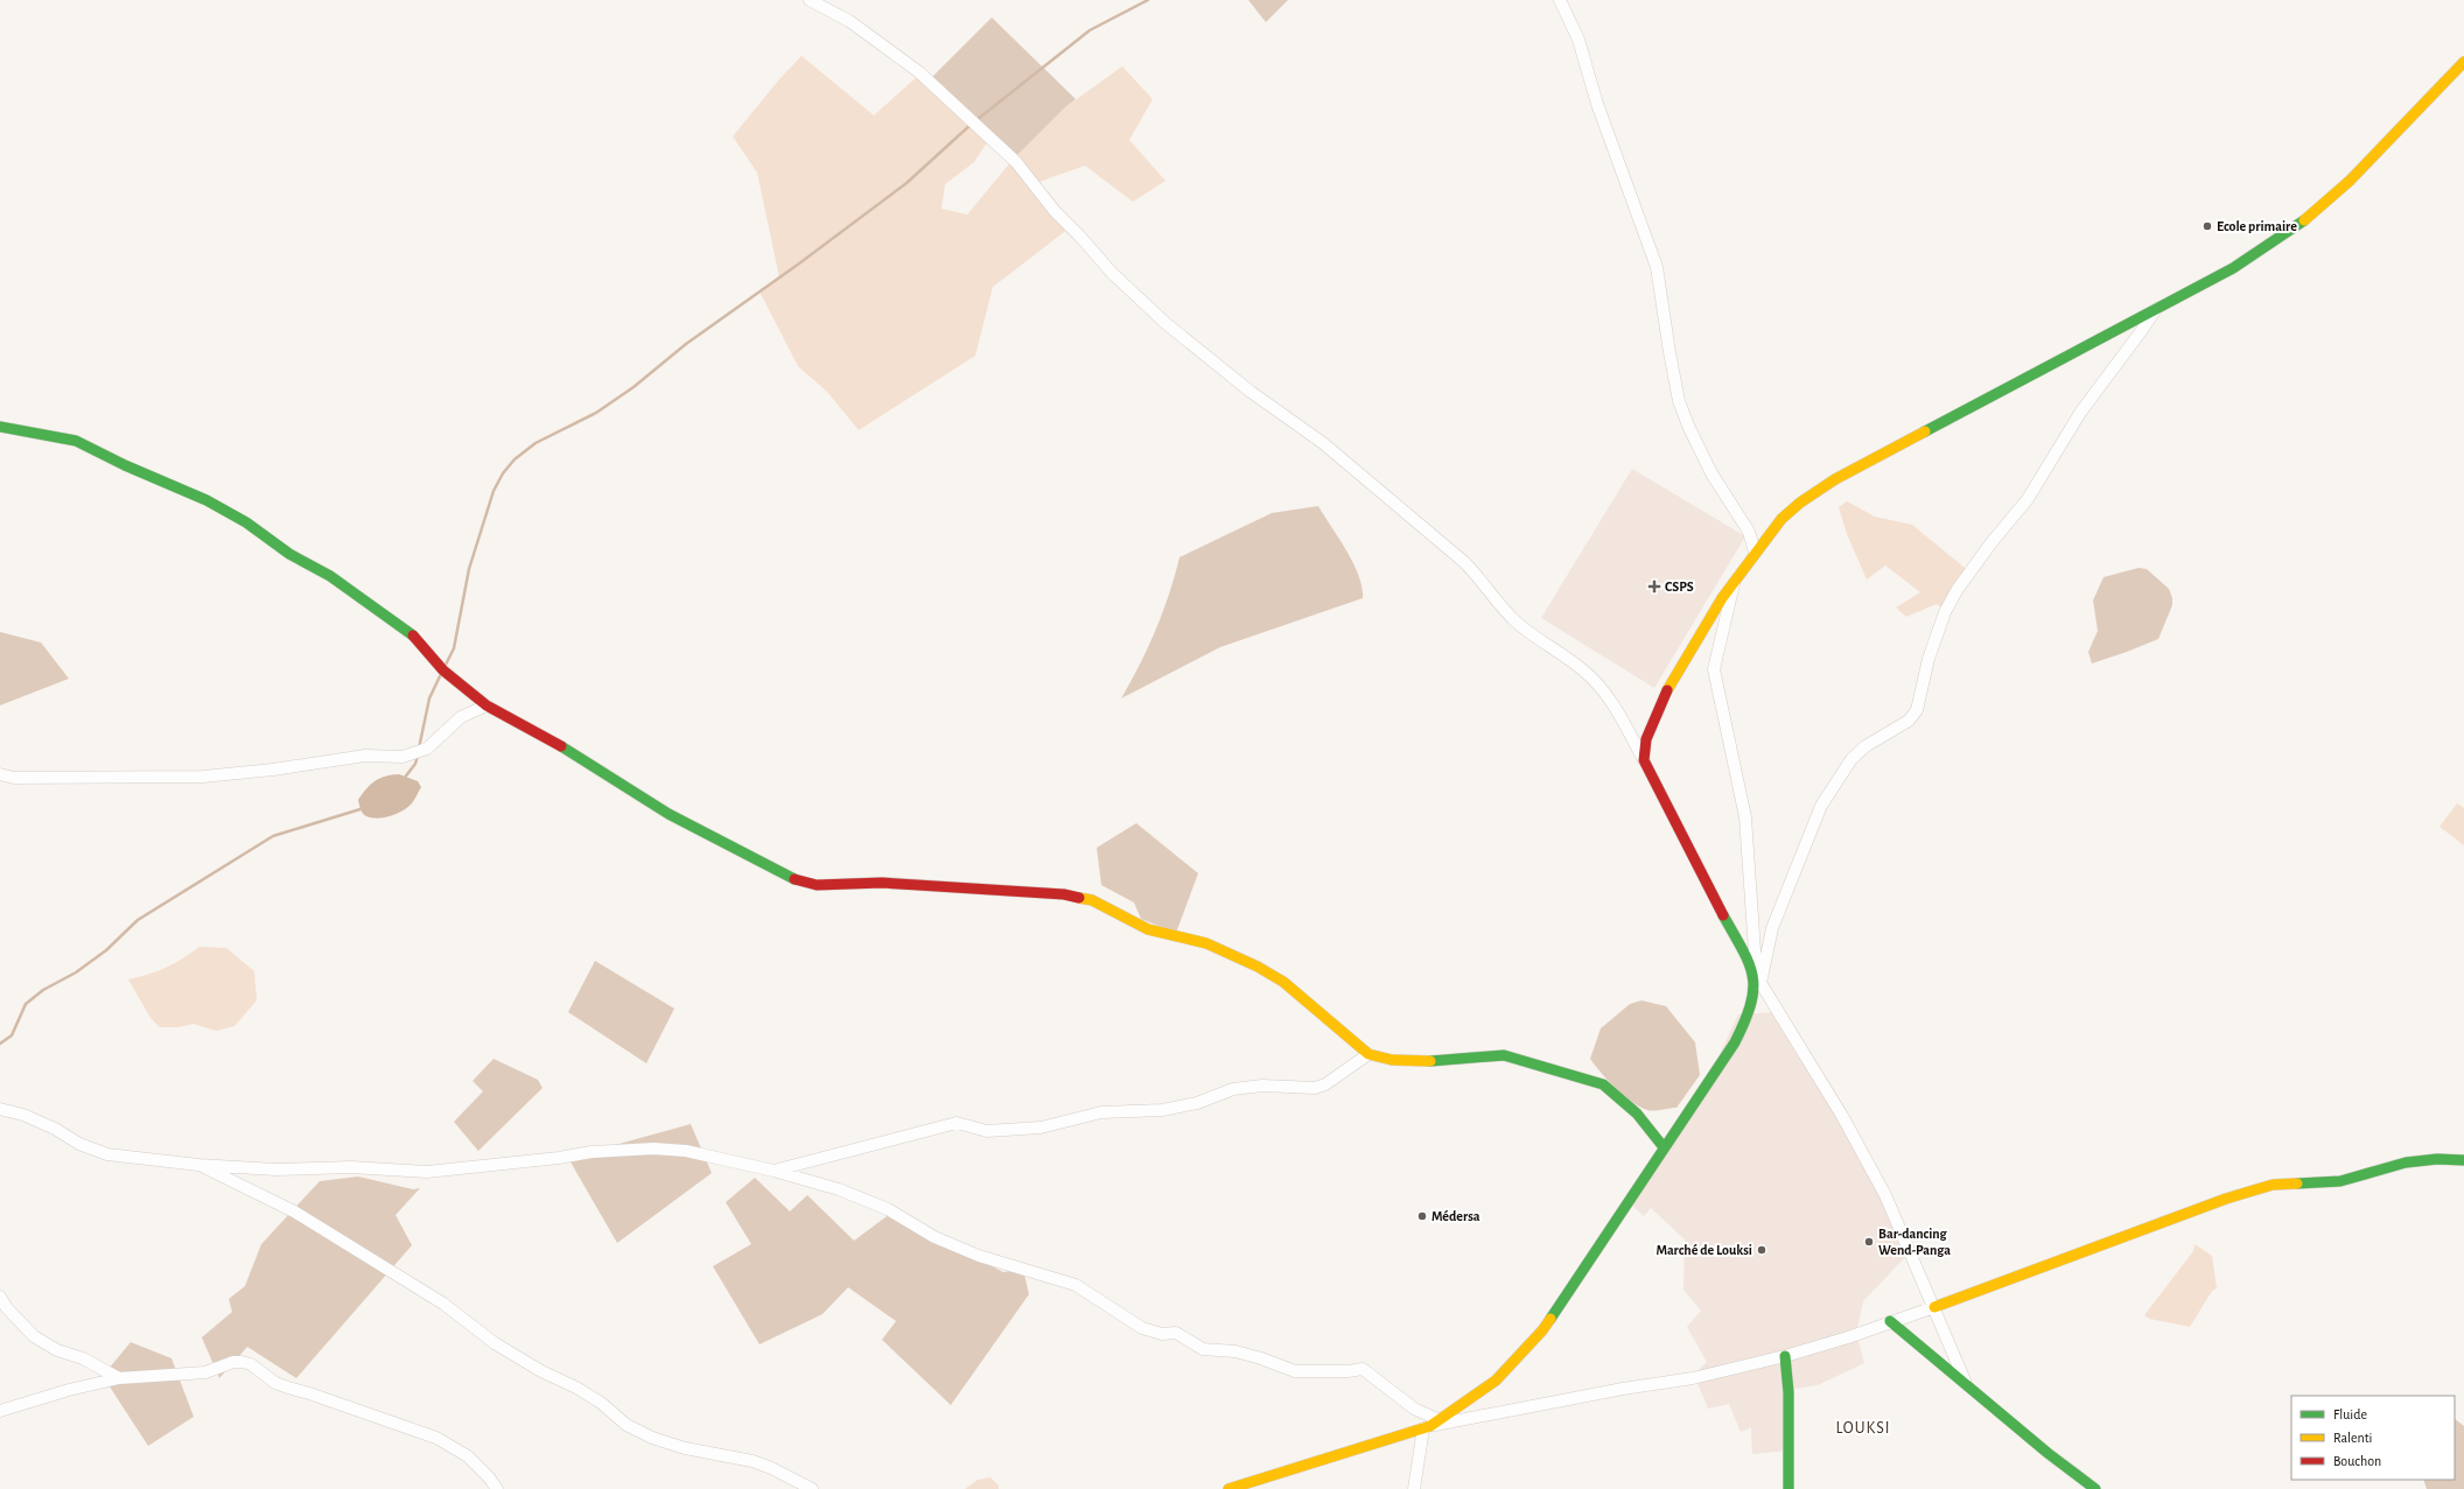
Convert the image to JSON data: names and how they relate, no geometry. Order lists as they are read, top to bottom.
{
  "districts": ["LOUKSI"],
  "places": {
    "other": [
      "Ecole primaire",
      "Médersa",
      "Bar-dancing Wend-Panga",
      "Marché de Louksi"
    ],
    "health": ["CSPS"]
  },
  "legend": ["Fluide", "Ralenti", "Bouchon"]
}
